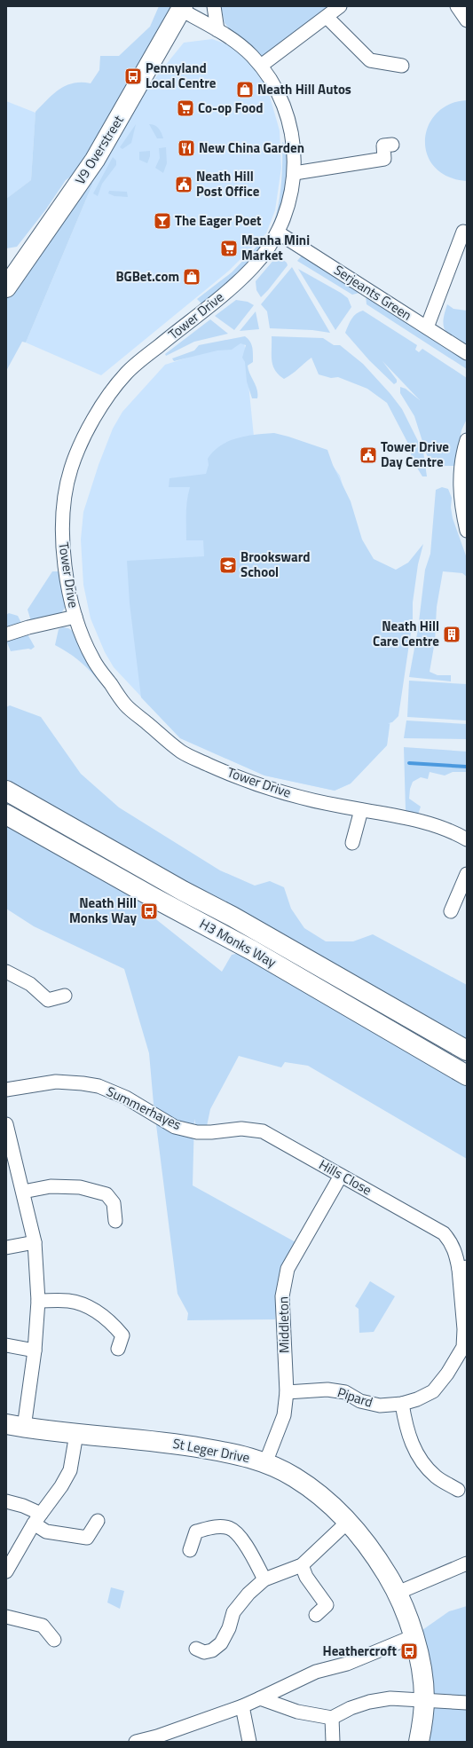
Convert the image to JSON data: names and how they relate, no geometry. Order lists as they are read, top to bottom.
{
  "streets": {
    "main road": ["V9 Overstreet", "H3 Monks Way", "St Leger Drive"],
    "street": [
      "Serjeants Green",
      "Tower Drive",
      "Summerhayes",
      "Hills Close",
      "Middleton",
      "Pipard"
    ]
  },
  "crossings": [
    ["V9 Overstreet", "Tower Drive"],
    ["Serjeants Green", "Tower Drive"],
    ["Summerhayes", "Hills Close"],
    ["Hills Close", "Middleton"],
    ["Hills Close", "Pipard"],
    ["Middleton", "Pipard"],
    ["Middleton", "St Leger Drive"]
  ],
  "places": {
    "bus stop": ["Pennyland Local Centre", "Neath Hill Monks Way", "Heathercroft"],
    "shop": ["Neath Hill Autos", "BGBet.com"],
    "supermarket": ["Co-op Food", "Manha Mini Market"],
    "restaurant": ["New China Garden"],
    "public building": ["Neath Hill Post Office", "Tower Drive Day Centre"],
    "bar": ["The Eager Poet"],
    "school or university": ["Brooksward School"],
    "building": ["Neath Hill Care Centre"]
  }
}
